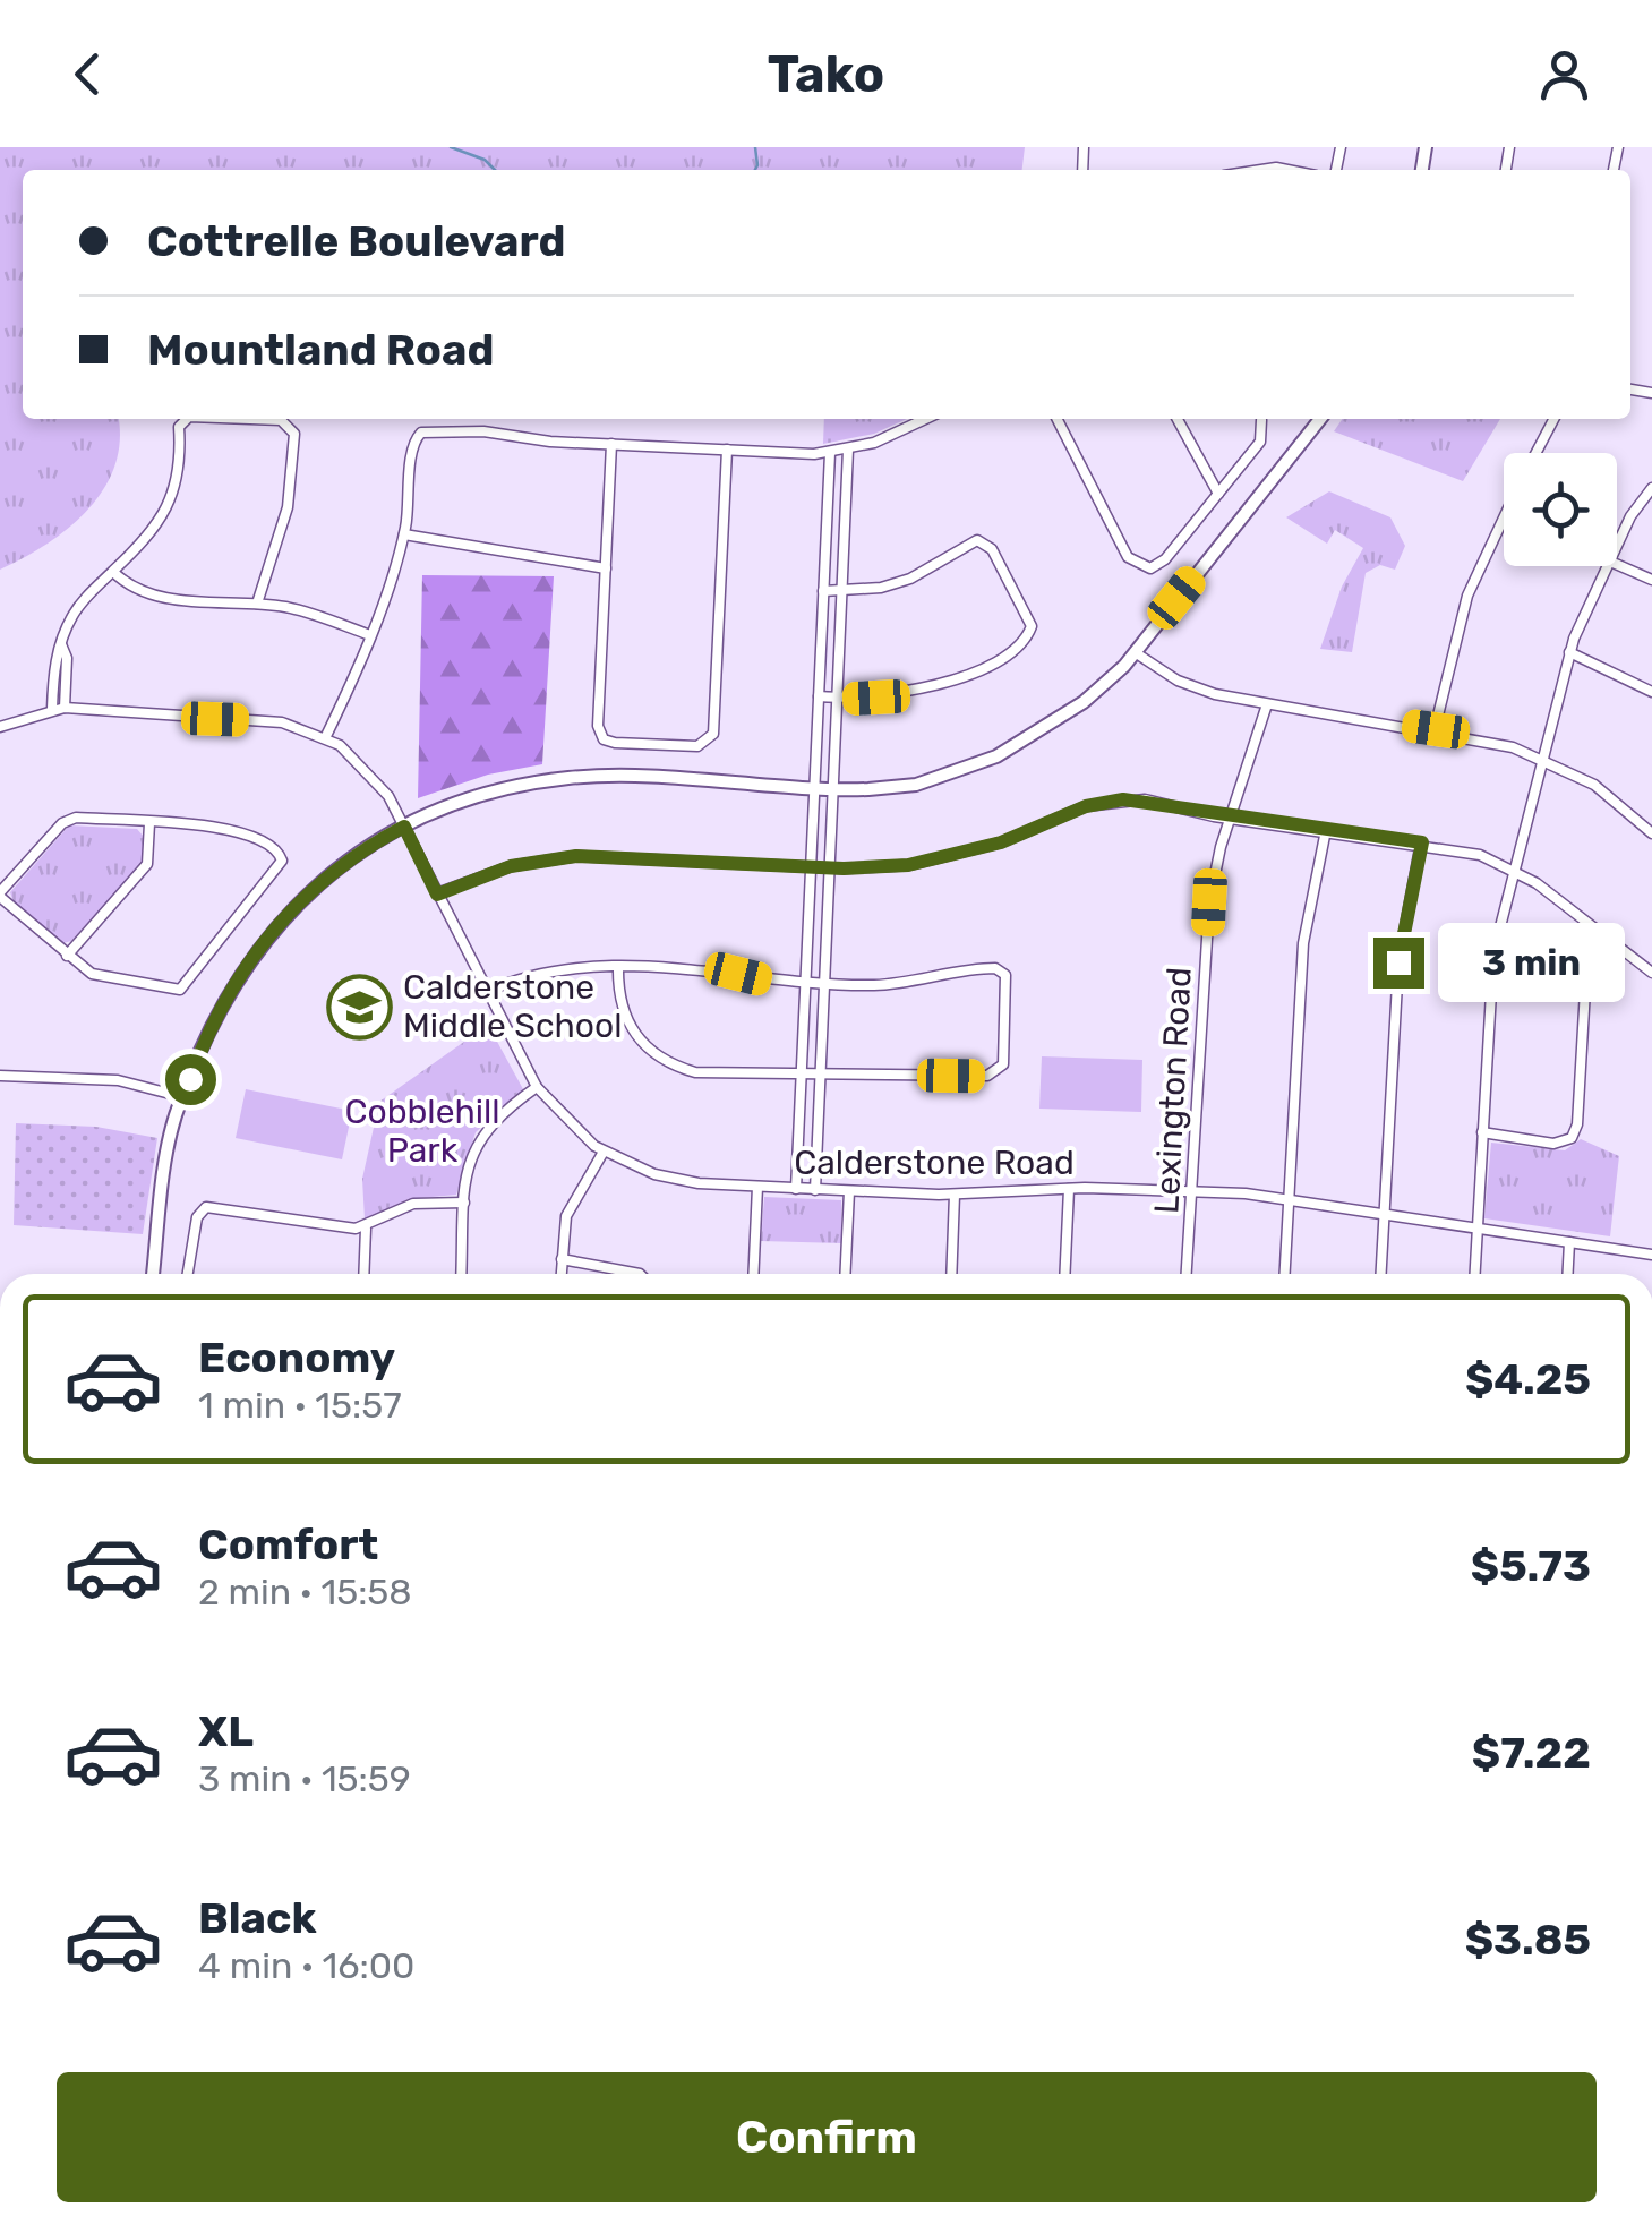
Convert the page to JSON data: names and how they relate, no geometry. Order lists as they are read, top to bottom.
{
  "streets": {
    "street": ["Lexington Road", "Calderstone Road"]
  },
  "crossings": [
    ["Lexington Road", "Calderstone Road"]
  ],
  "parks": ["Cobblehill Park"],
  "places": {
    "school or university": ["Calderstone Middle School"]
  },
  "page": {
    "header": "Tako",
    "banner": ["Cottrelle Boulevard", "Mountland Road"],
    "bubble": "3 min",
    "list": [
      {
        "name": "Economy",
        "note": "1 min · 15:57",
        "value": "$4.25"
      },
      {
        "name": "Comfort",
        "note": "2 min · 15:58",
        "value": "$5.73"
      },
      {
        "name": "XL",
        "note": "3 min · 15:59",
        "value": "$7.22"
      },
      {
        "name": "Black",
        "note": "4 min · 16:00",
        "value": "$3.85"
      }
    ],
    "buttons": "Confirm"
  }
}
